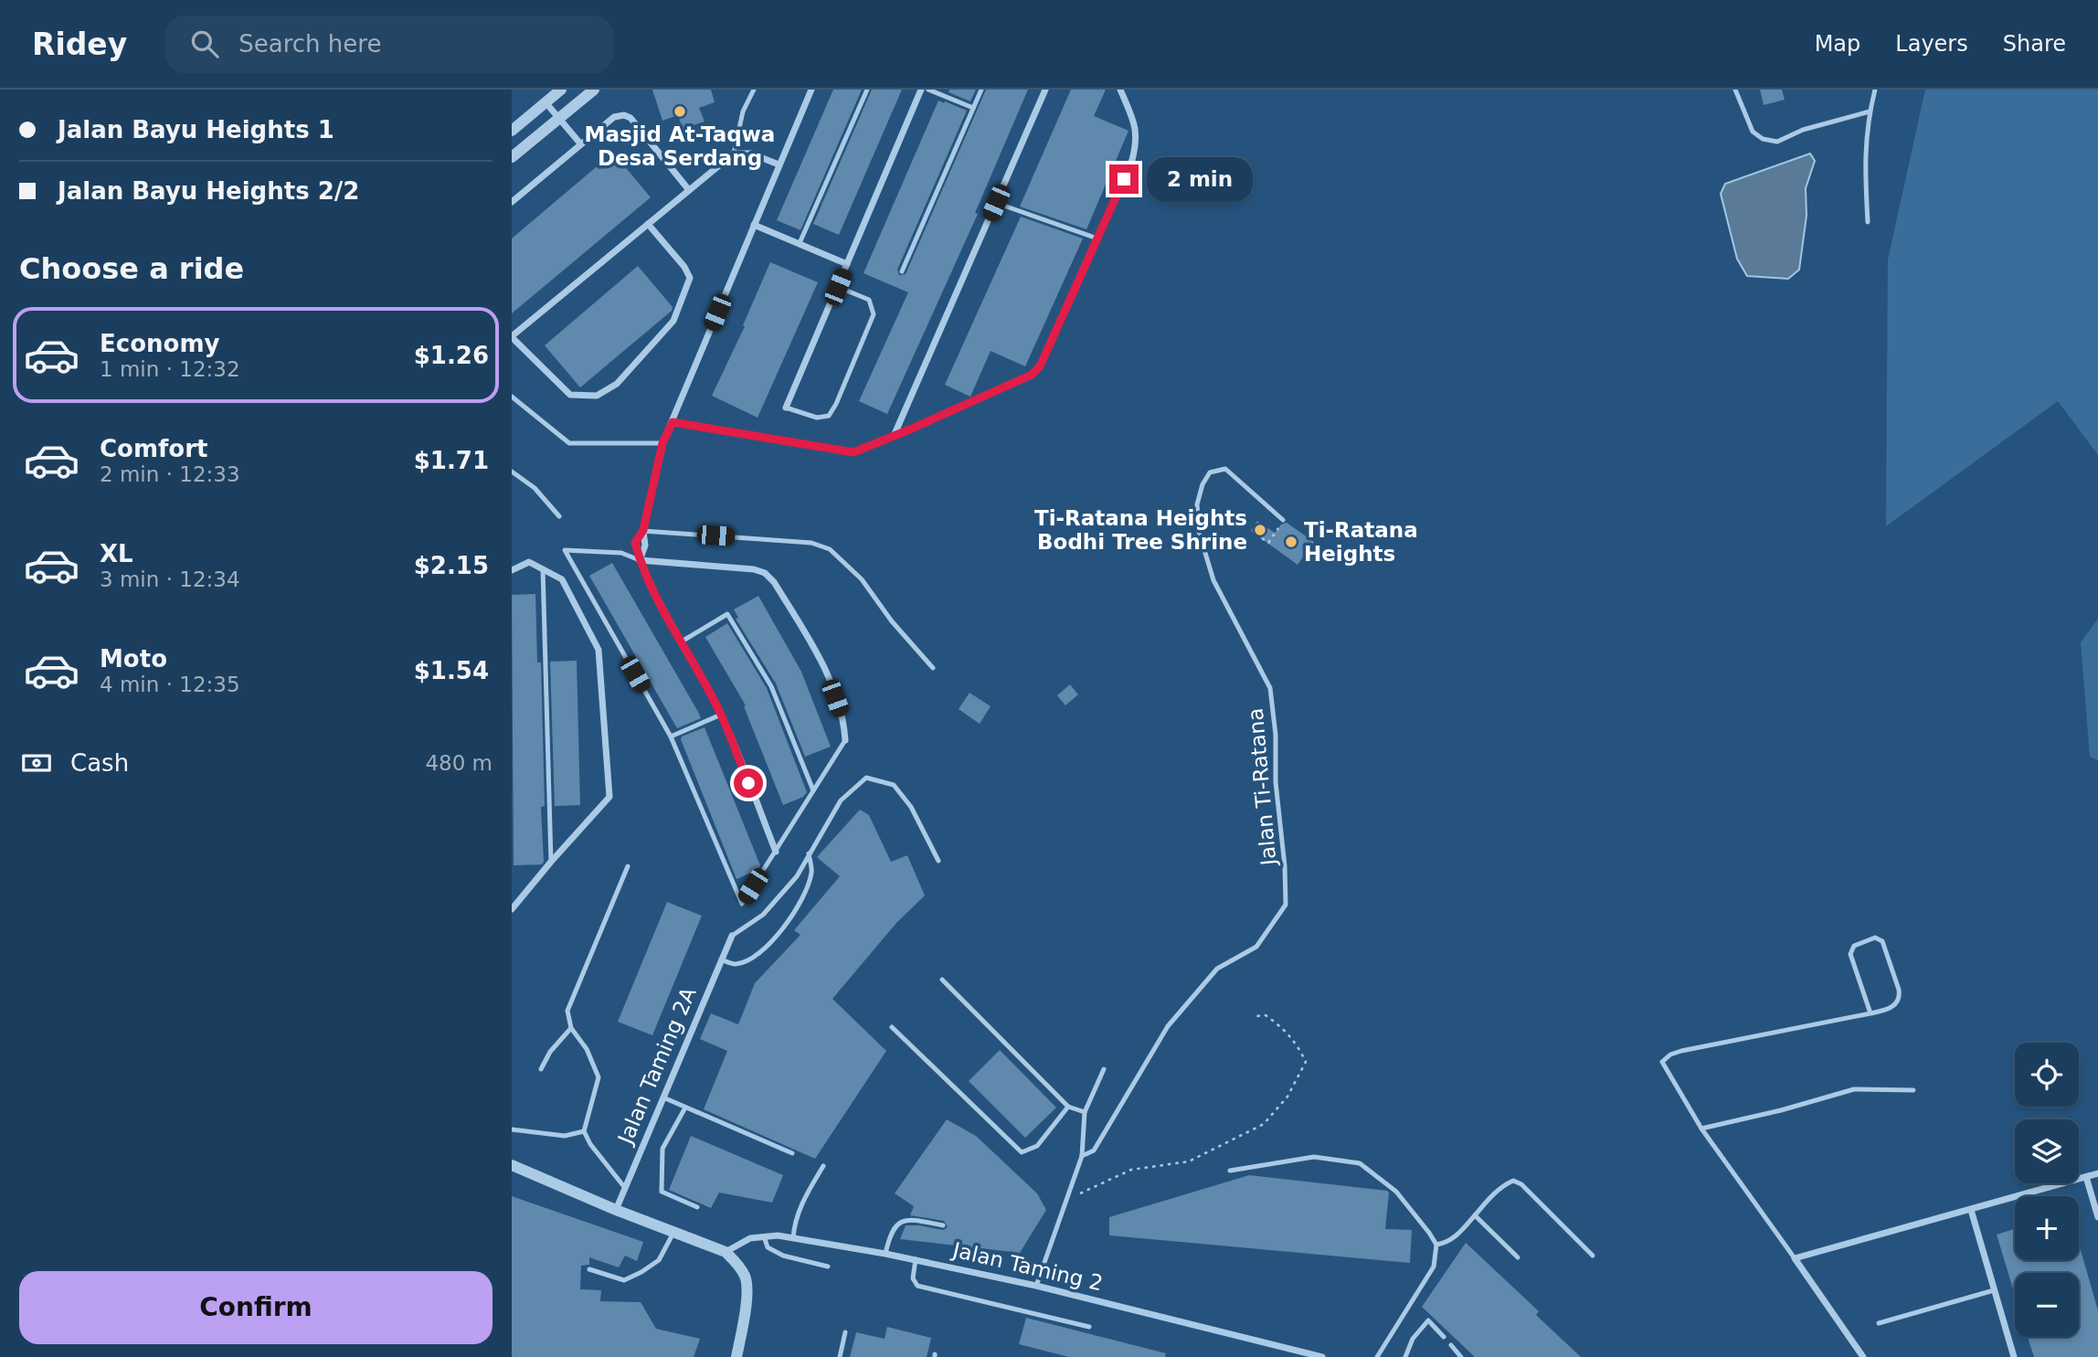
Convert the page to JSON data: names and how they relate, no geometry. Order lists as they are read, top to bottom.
{
  "streets": {
    "street": ["Jalan Taming 2A", "Jalan Taming 2"],
    "lane": ["Jalan Ti-Ratana"]
  },
  "places": ["Masjid At-Taqwa Desa Serdang", "Ti-Ratana Heights Bodhi Tree Shrine", "Ti-Ratana Heights"],
  "page": {
    "header": "Ridey",
    "search": "Search here",
    "nav": ["Map", "Layers", "Share"],
    "banner": ["Jalan Bayu Heights 1", "Jalan Bayu Heights 2/2"],
    "bubble": "2 min",
    "heading": "Choose a ride",
    "list": [
      {
        "name": "Economy",
        "note": "1 min · 12:32",
        "value": "$1.26"
      },
      {
        "name": "Comfort",
        "note": "2 min · 12:33",
        "value": "$1.71"
      },
      {
        "name": "XL",
        "note": "3 min · 12:34",
        "value": "$2.15"
      },
      {
        "name": "Moto",
        "note": "4 min · 12:35",
        "value": "$1.54"
      }
    ],
    "pay": ["Cash", "480 m"],
    "map_buttons": ["+", "−"],
    "buttons": "Confirm"
  }
}
